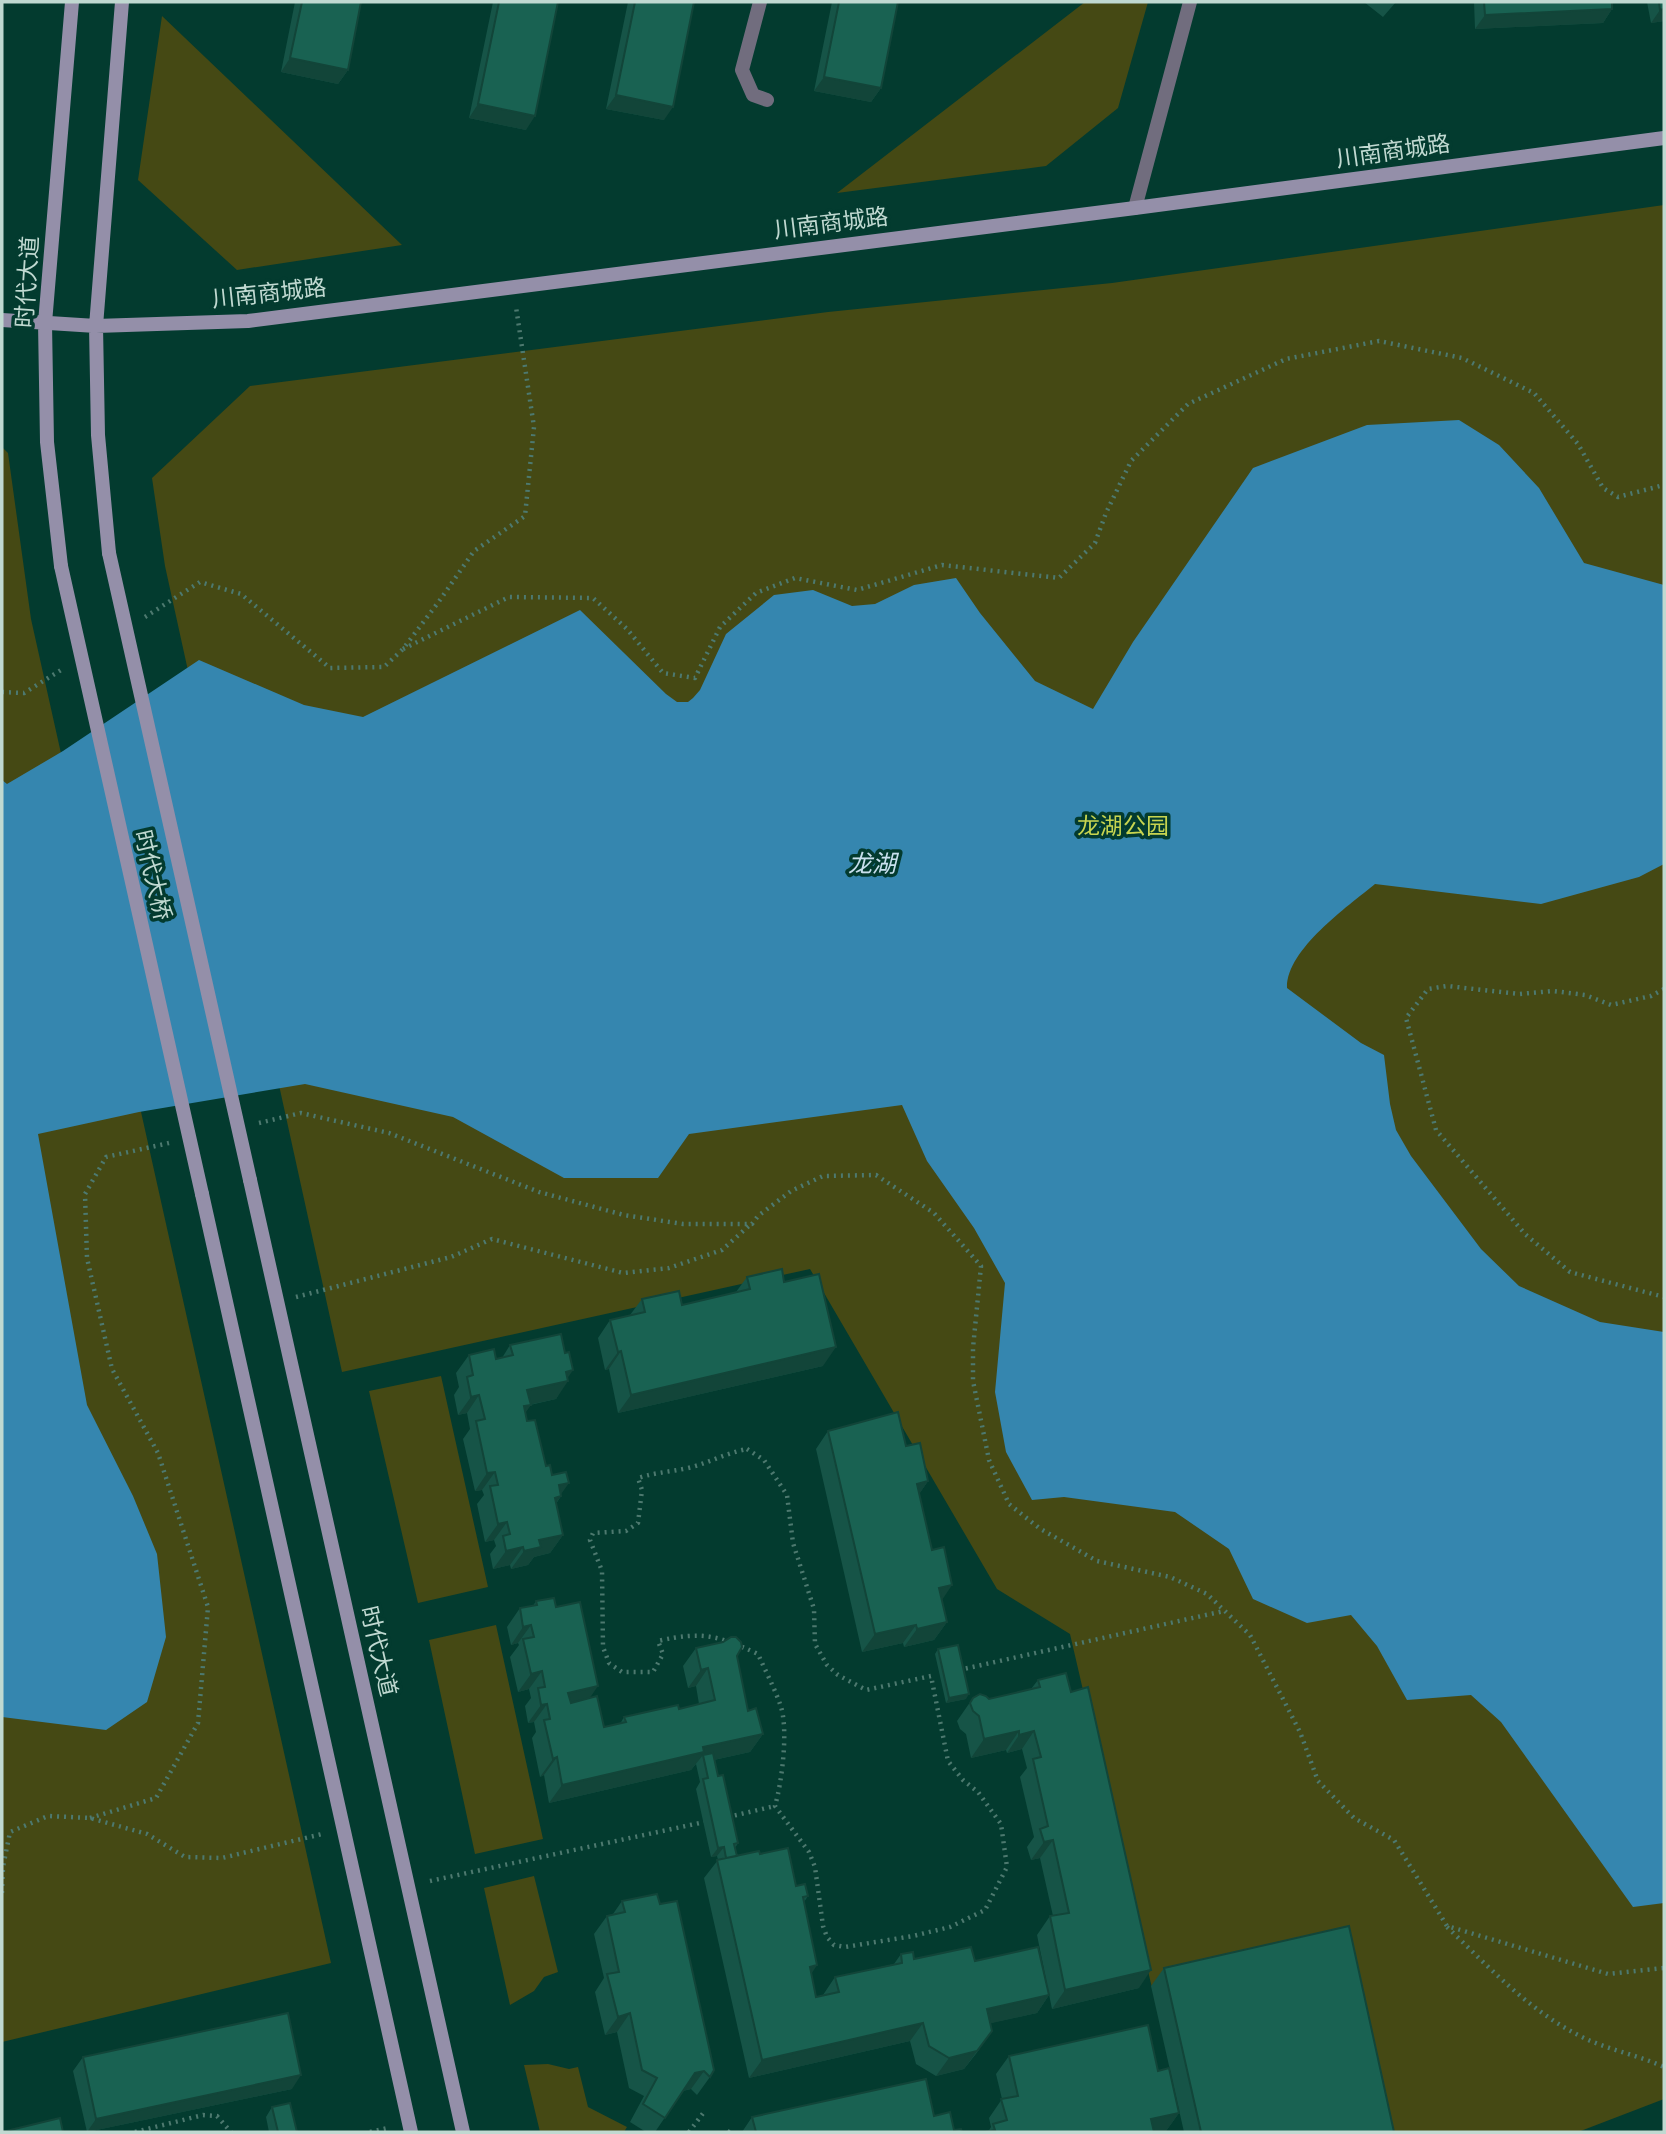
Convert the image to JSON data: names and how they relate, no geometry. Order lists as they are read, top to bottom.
{
  "streets": {
    "main road": ["川南商城路", "时代大道", "时代大桥"]
  },
  "crossings": [
    ["川南商城路", "时代大道"],
    ["川南商城路", "时代大桥"],
    ["时代大道", "时代大桥"]
  ],
  "water": ["龙湖"],
  "parks": ["龙湖公园"]
}
